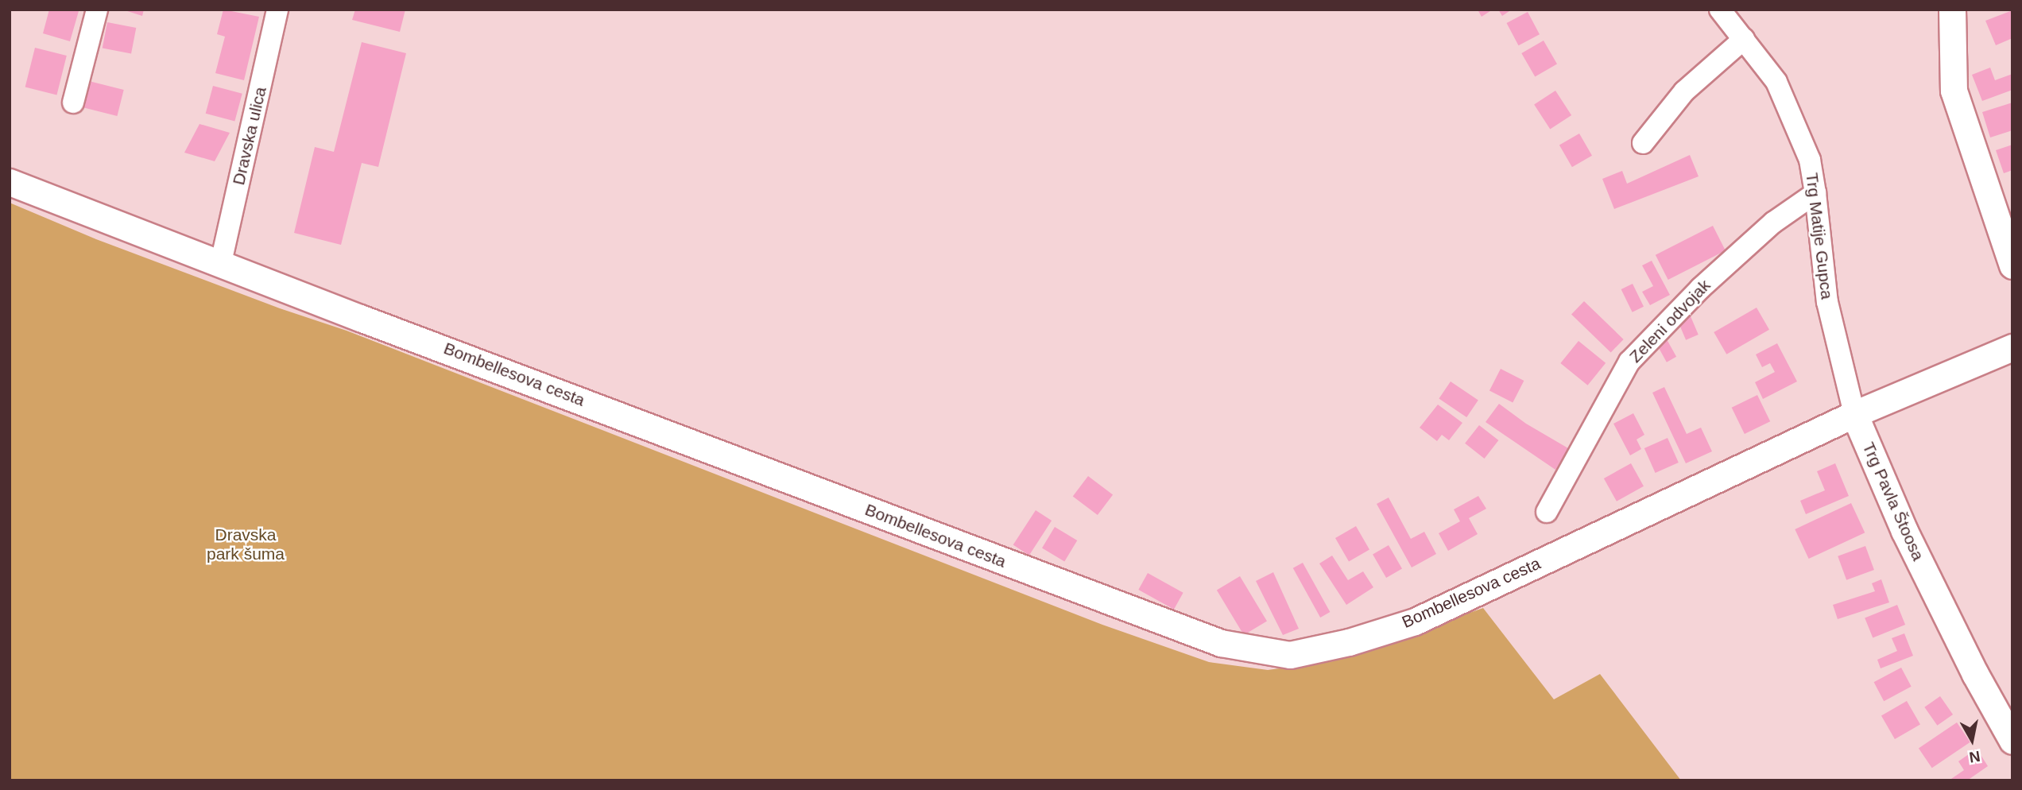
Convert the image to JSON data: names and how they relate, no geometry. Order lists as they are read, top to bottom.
{
  "streets": {
    "street": [
      "Dravska ulica",
      "Trg Matije Gupca",
      "Zeleni odvojak",
      "Bombellesova cesta",
      "Trg Pavla Štoosa"
    ]
  },
  "crossings": [
    ["Dravska ulica", "Bombellesova cesta"],
    ["Trg Matije Gupca", "Zeleni odvojak"],
    ["Trg Matije Gupca", "Bombellesova cesta"],
    ["Trg Matije Gupca", "Trg Pavla Štoosa"],
    ["Bombellesova cesta", "Trg Pavla Štoosa"]
  ],
  "parks": ["Dravska park šuma"],
  "north": "bottom"
}
